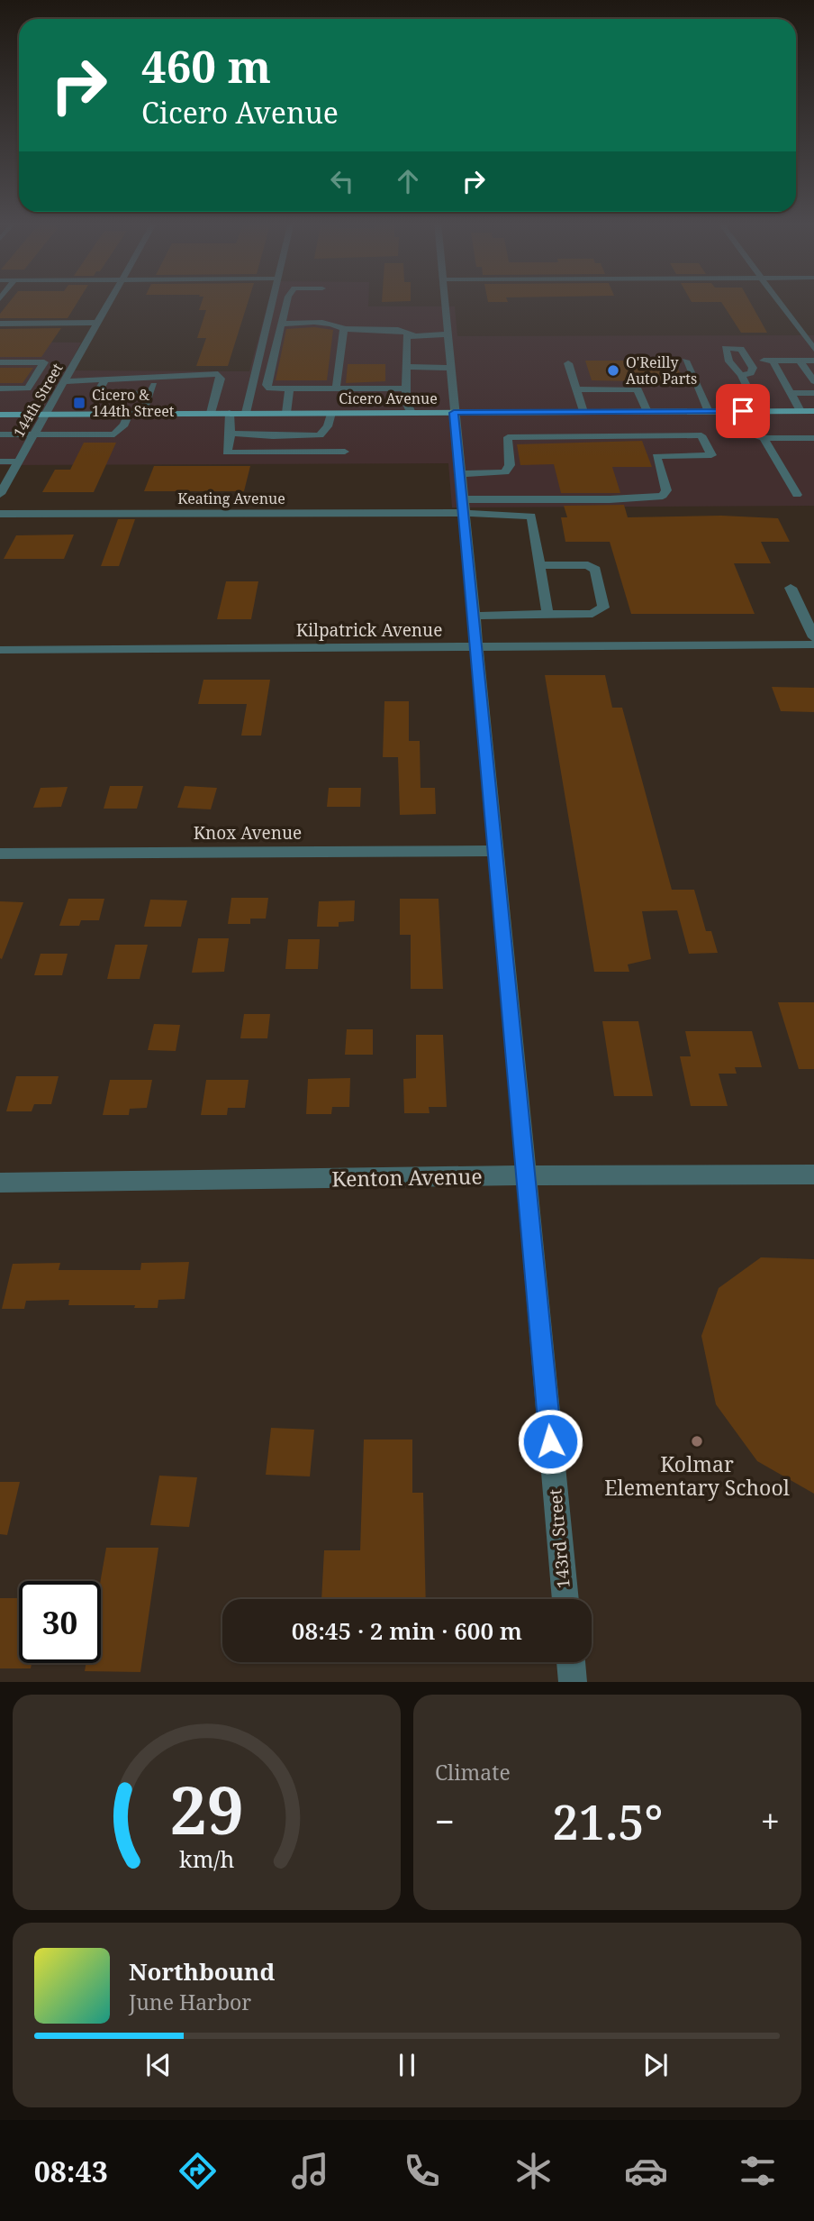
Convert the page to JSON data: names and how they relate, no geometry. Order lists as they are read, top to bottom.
{
  "streets": {
    "main road": ["Cicero Avenue"],
    "street": [
      "144th Street",
      "Keating Avenue",
      "Kilpatrick Avenue",
      "Knox Avenue",
      "Kenton Avenue",
      "143rd Street"
    ]
  },
  "crossings": [
    ["Cicero Avenue", "144th Street"],
    ["Cicero Avenue", "143rd Street"],
    ["Keating Avenue", "143rd Street"],
    ["Kilpatrick Avenue", "143rd Street"],
    ["Knox Avenue", "143rd Street"],
    ["Kenton Avenue", "143rd Street"]
  ],
  "places": {
    "other": ["O'Reilly Auto Parts", "Kolmar Elementary School"],
    "transit": ["Cicero & 144th Street"]
  },
  "page": {
    "turn": ["460 m", "Cicero Avenue"],
    "limit": "30",
    "trip": "08:45 · 2 min · 600 m",
    "tile": "Climate",
    "heat": ["−", "21.5°", "+"],
    "song": ["Northbound", "June Harbor"],
    "tabs": "08:43",
    "gauge": ["29", "km/h"]
  }
}
